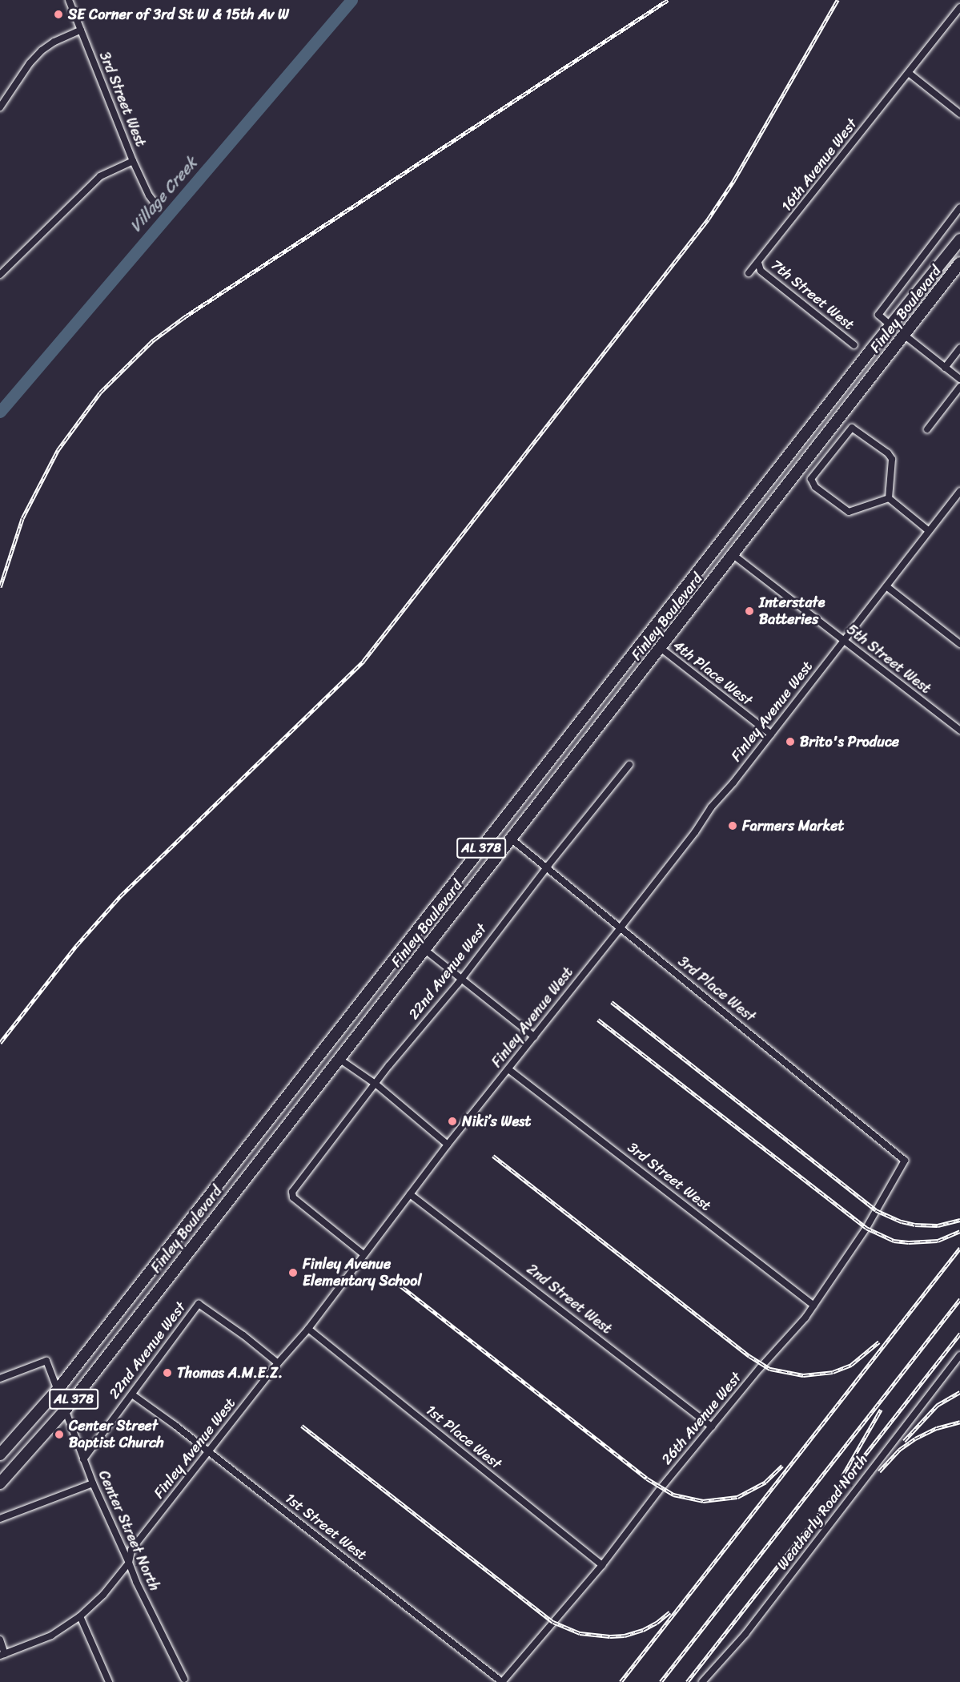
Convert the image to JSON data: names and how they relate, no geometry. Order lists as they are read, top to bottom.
{
  "streets": {
    "main road": ["Finley Boulevard", "AL 378"],
    "street": [
      "3rd Street West",
      "16th Avenue West",
      "7th Street West",
      "5th Street West",
      "4th Place West",
      "Finley Avenue West",
      "22nd Avenue West",
      "3rd Place West",
      "2nd Street West",
      "26th Avenue West",
      "1st Place West",
      "Weatherly Road North",
      "1st Street West",
      "Center Street North"
    ]
  },
  "crossings": [
    ["3rd Street West", "Finley Avenue West"],
    ["3rd Street West", "26th Avenue West"],
    ["16th Avenue West", "7th Street West"],
    ["Finley Boulevard", "5th Street West"],
    ["Finley Boulevard", "4th Place West"],
    ["Finley Boulevard", "3rd Place West"],
    ["Finley Boulevard", "Center Street North"],
    ["5th Street West", "Finley Avenue West"],
    ["4th Place West", "Finley Avenue West"],
    ["Finley Avenue West", "22nd Avenue West"],
    ["Finley Avenue West", "3rd Place West"],
    ["Finley Avenue West", "2nd Street West"],
    ["Finley Avenue West", "1st Place West"],
    ["Finley Avenue West", "1st Street West"],
    ["Finley Avenue West", "Center Street North"],
    ["22nd Avenue West", "3rd Place West"],
    ["22nd Avenue West", "1st Street West"],
    ["22nd Avenue West", "Center Street North"],
    ["3rd Place West", "26th Avenue West"],
    ["2nd Street West", "26th Avenue West"],
    ["26th Avenue West", "1st Place West"],
    ["26th Avenue West", "1st Street West"]
  ],
  "water": ["Village Creek"],
  "places": [
    "SE Corner of 3rd St W & 15th Av W",
    "Interstate Batteries",
    "Brito's Produce",
    "Farmers Market",
    "Niki’s West",
    "Finley Avenue Elementary School",
    "Thomas A.M.E.Z.",
    "Center Street Baptist Church"
  ]
}
